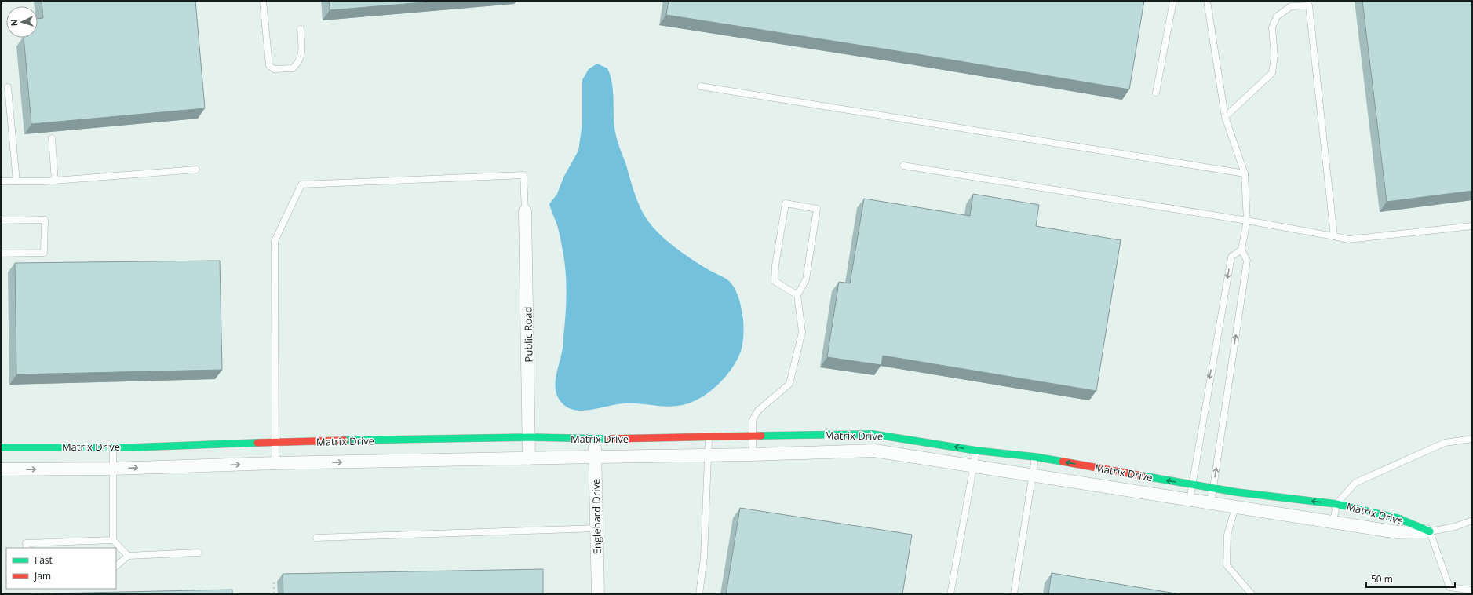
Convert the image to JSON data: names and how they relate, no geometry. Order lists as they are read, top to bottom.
{
  "streets": {
    "street": ["Public Road", "Matrix Drive", "Englehard Drive"]
  },
  "crossings": [
    ["Public Road", "Matrix Drive"],
    ["Matrix Drive", "Englehard Drive"]
  ],
  "legend": ["Fast", "Jam"],
  "scale_bar": "50 m",
  "north": "left"
}
